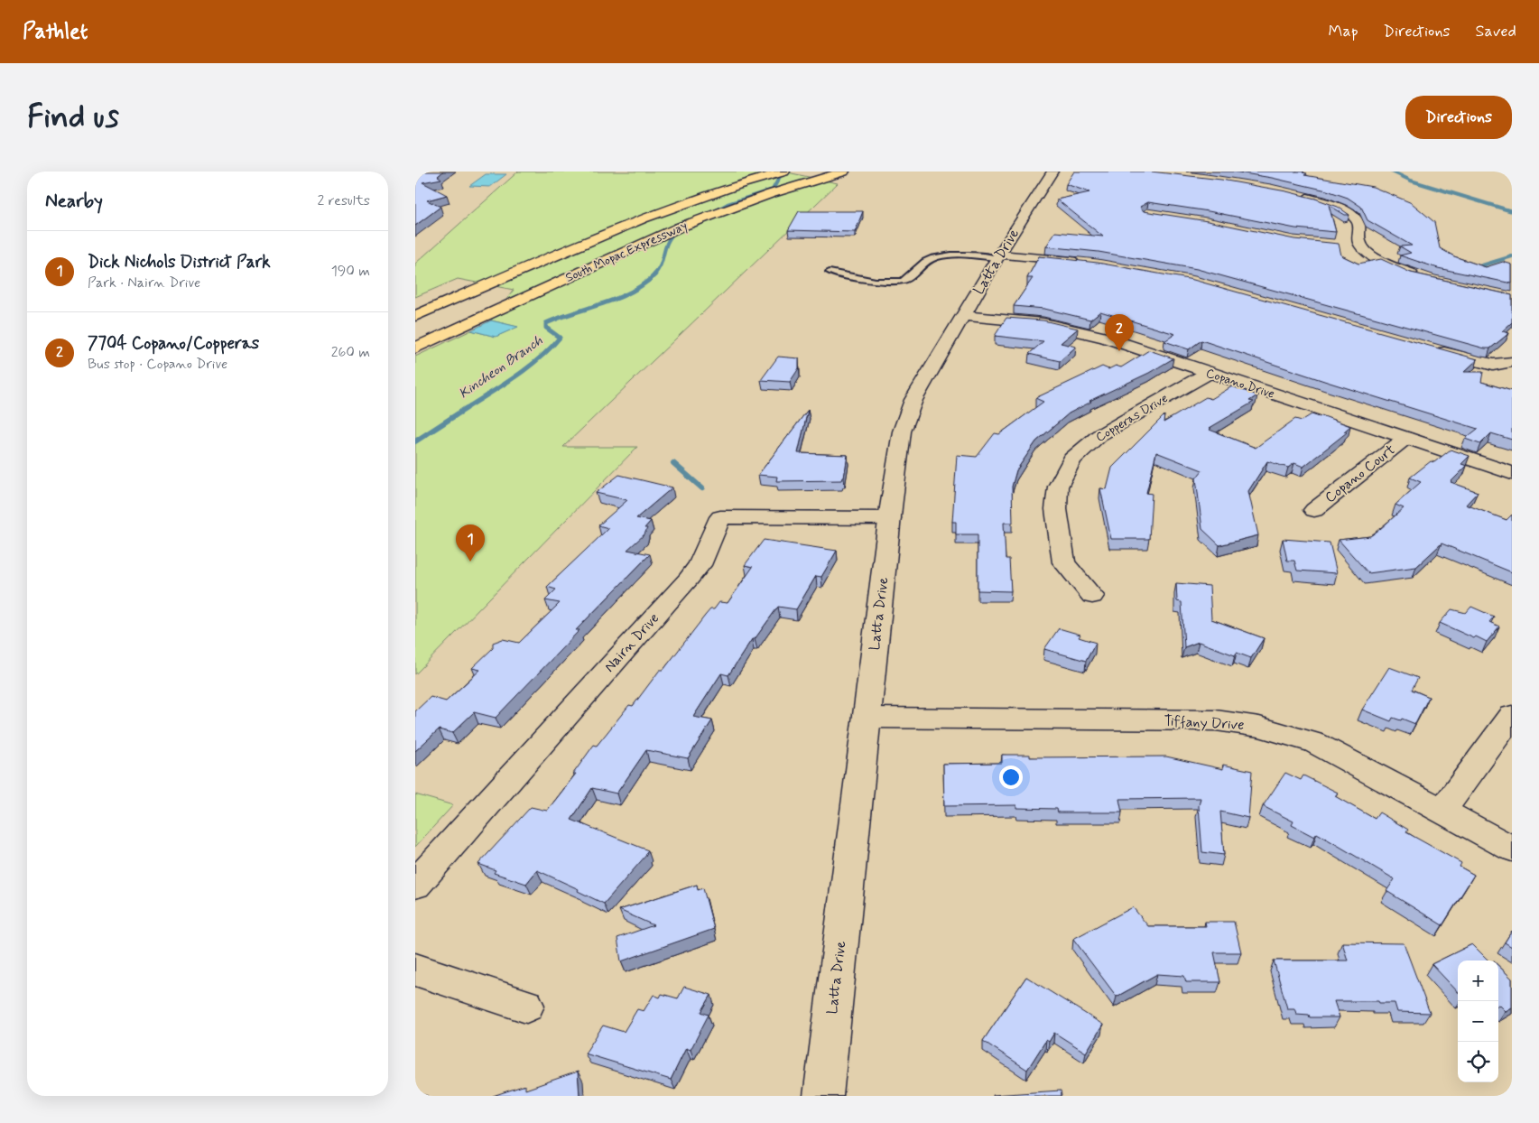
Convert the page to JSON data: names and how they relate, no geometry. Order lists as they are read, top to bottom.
{
  "streets": {
    "highway": ["South Mopac Expressway"],
    "street": [
      "Latta Drive",
      "Copano Drive",
      "Copperas Drive",
      "Copano Court",
      "Nairn Drive",
      "Tiffany Drive"
    ]
  },
  "crossings": [
    ["Latta Drive", "Copano Drive"],
    ["Latta Drive", "Nairn Drive"],
    ["Latta Drive", "Tiffany Drive"],
    ["Copano Drive", "Copperas Drive"],
    ["Copano Drive", "Copano Court"]
  ],
  "water": ["Kincheon Branch"],
  "page": {
    "header": "Pathlet",
    "nav": ["Map", "Directions", "Saved"],
    "buttons": "Directions",
    "title": "Find us",
    "heading": ["Nearby", "2 results"],
    "list": [
      {
        "mark": "1",
        "name": "Dick Nichols District Park",
        "note": "Park · Nairn Drive",
        "value": "190 m"
      },
      {
        "mark": "2",
        "name": "7704 Copano/Copperas",
        "note": "Bus stop · Copano Drive",
        "value": "260 m"
      }
    ],
    "pins": ["2", "1"],
    "map_buttons": ["+", "−"]
  }
}
